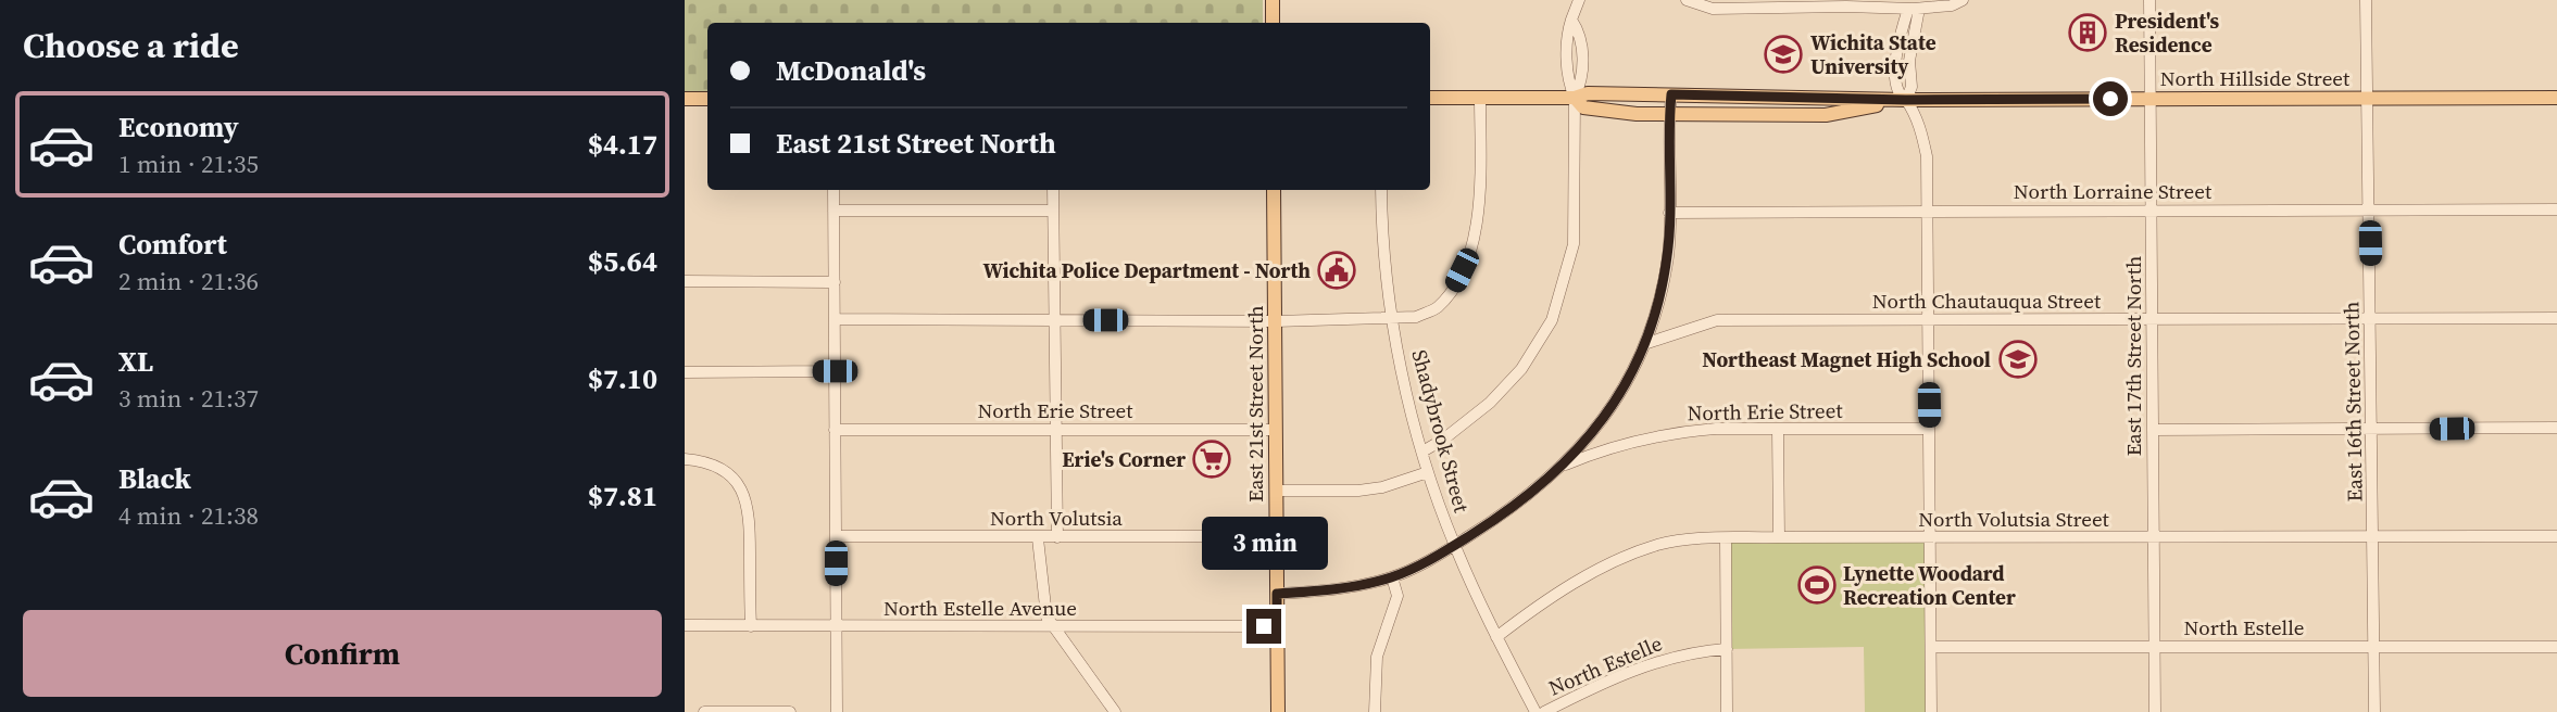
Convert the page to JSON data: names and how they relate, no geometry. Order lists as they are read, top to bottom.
{
  "streets": {
    "main road": ["North Hillside Street", "East 21st Street North"],
    "street": [
      "North Lorraine Street",
      "North Chautauqua Street",
      "East 17th Street North",
      "East 16th Street North",
      "North Erie Street",
      "Shadybrook Street",
      "North Volutsia",
      "North Volutsia Street",
      "North Estelle Avenue",
      "North Estelle"
    ]
  },
  "crossings": [
    ["North Hillside Street", "East 17th Street North"],
    ["North Hillside Street", "East 16th Street North"],
    ["North Lorraine Street", "East 17th Street North"],
    ["North Lorraine Street", "East 16th Street North"],
    ["North Chautauqua Street", "East 17th Street North"],
    ["North Chautauqua Street", "East 16th Street North"],
    ["East 17th Street North", "North Volutsia Street"],
    ["East 17th Street North", "North Estelle"],
    ["East 16th Street North", "North Volutsia Street"],
    ["East 16th Street North", "North Estelle"],
    ["East 21st Street North", "North Erie Street"],
    ["East 21st Street North", "North Volutsia"],
    ["East 21st Street North", "North Estelle Avenue"],
    ["Shadybrook Street", "North Volutsia Street"]
  ],
  "places": {
    "building": ["President's Residence"],
    "school or university": ["Wichita State University", "Northeast Magnet High School"],
    "public building": ["Wichita Police Department - North"],
    "supermarket": ["Erie's Corner"],
    "sports": ["Lynette Woodard Recreation Center"]
  },
  "page": {
    "heading": "Choose a ride",
    "banner": ["McDonald's", "East 21st Street North"],
    "list": [
      {
        "name": "Economy",
        "note": "1 min · 21:35",
        "value": "$4.17"
      },
      {
        "name": "Comfort",
        "note": "2 min · 21:36",
        "value": "$5.64"
      },
      {
        "name": "XL",
        "note": "3 min · 21:37",
        "value": "$7.10"
      },
      {
        "name": "Black",
        "note": "4 min · 21:38",
        "value": "$7.81"
      }
    ],
    "bubble": "3 min",
    "buttons": "Confirm"
  }
}
